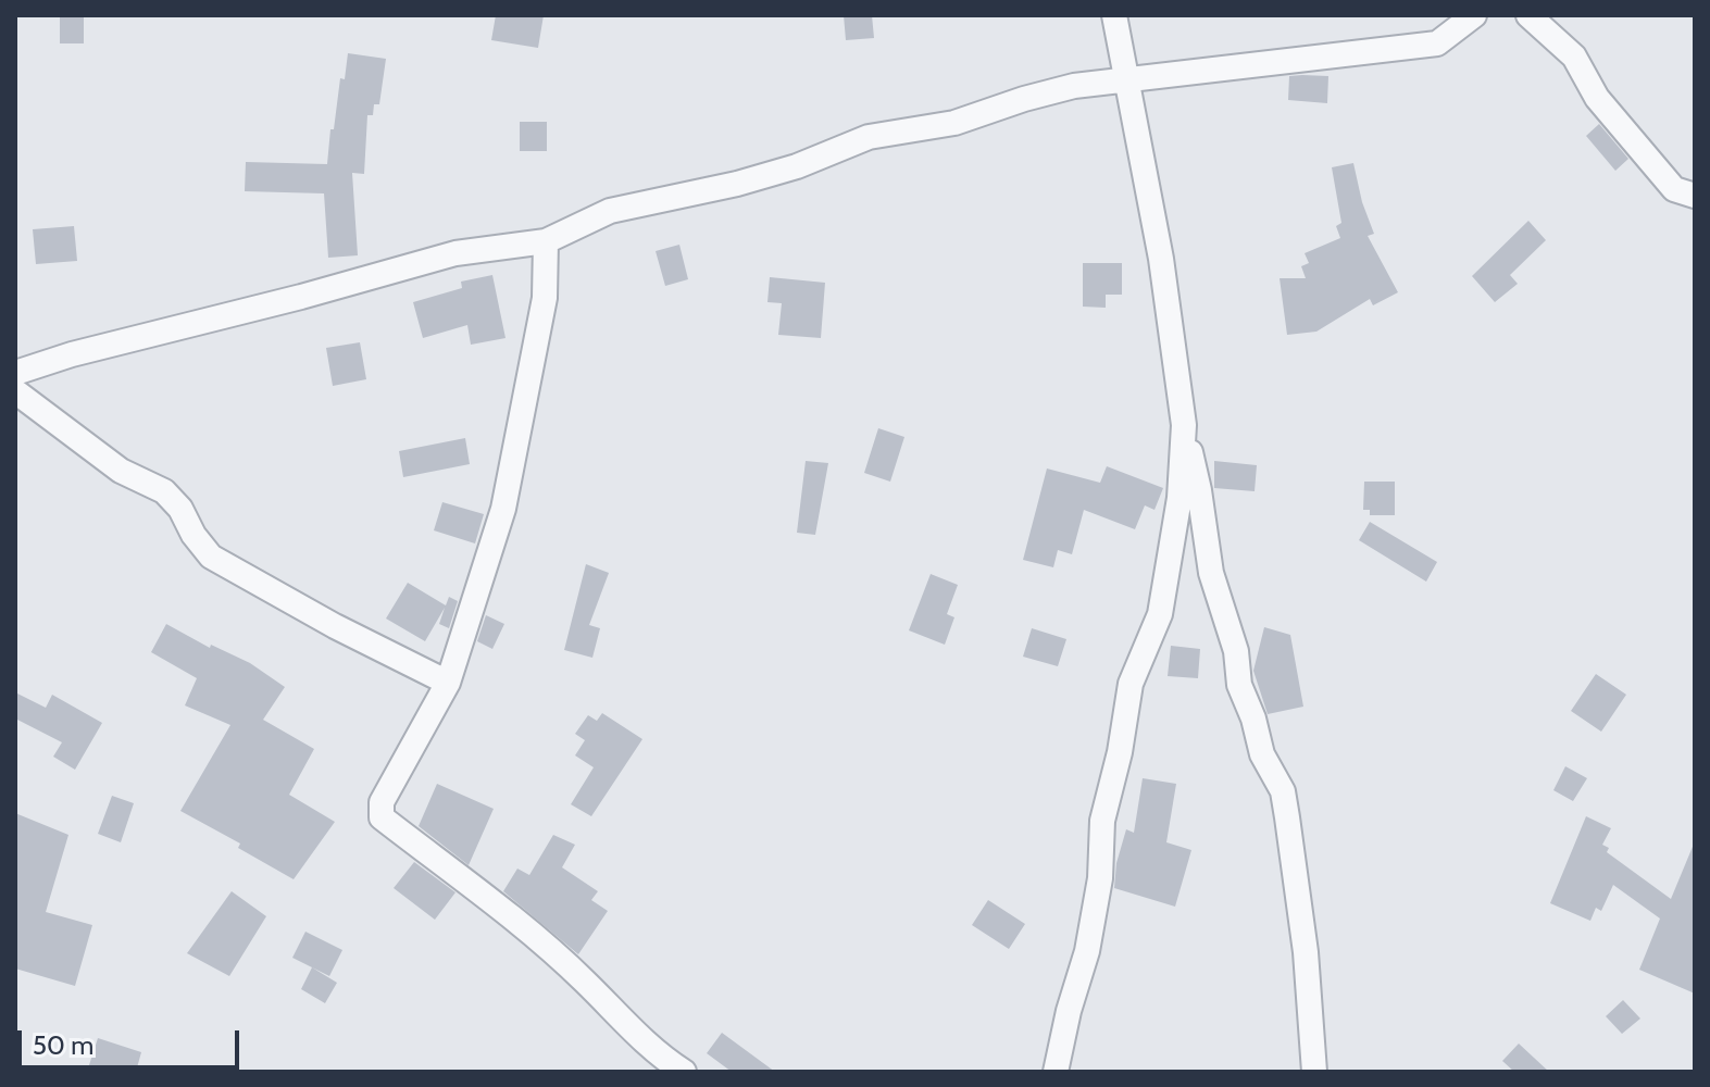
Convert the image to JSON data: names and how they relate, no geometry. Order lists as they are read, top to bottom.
{
  "scale_bar": "50 m"
}
